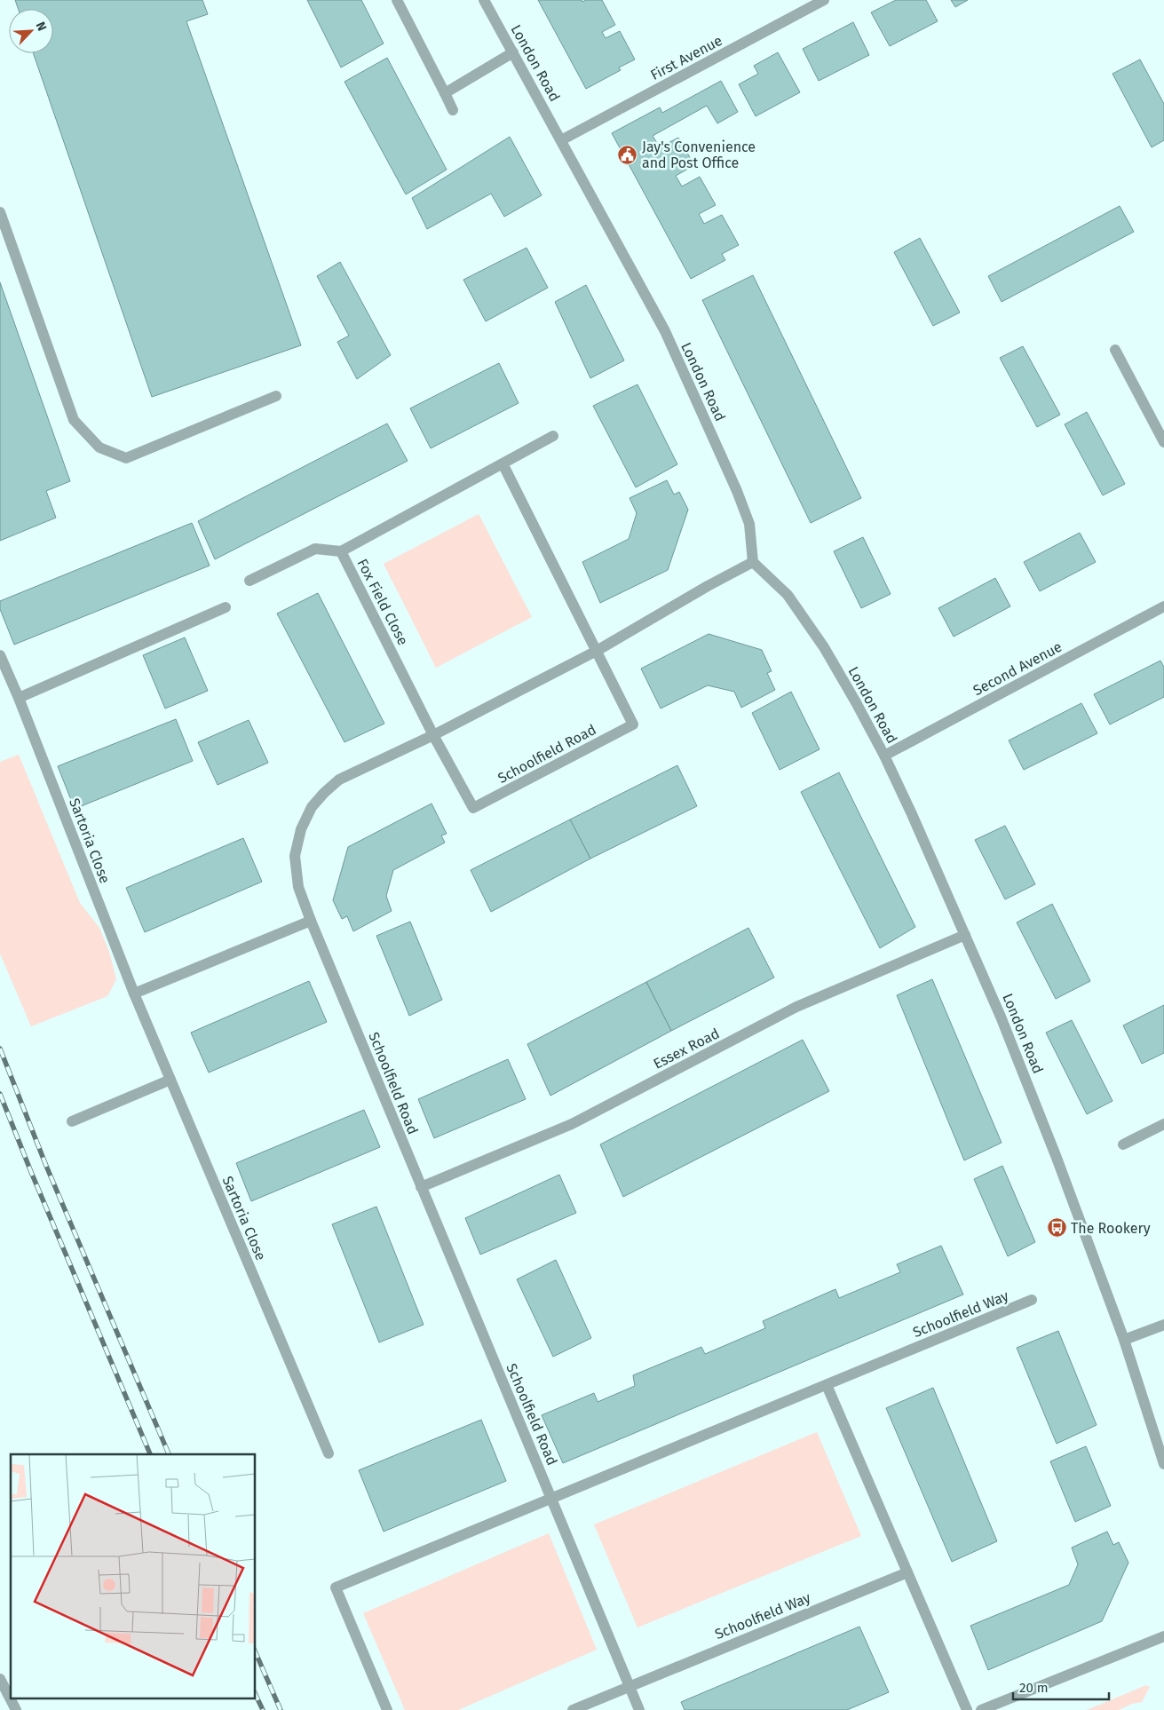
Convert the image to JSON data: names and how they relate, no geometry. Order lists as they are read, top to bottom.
{
  "streets": {
    "street": [
      "First Avenue",
      "London Road",
      "Fox Field Close",
      "Second Avenue",
      "Schoolfield Road",
      "Sartoria Close",
      "Essex Road",
      "Schoolfield Way"
    ]
  },
  "crossings": [
    ["First Avenue", "London Road"],
    ["London Road", "Second Avenue"],
    ["London Road", "Schoolfield Road"],
    ["London Road", "Essex Road"],
    ["Fox Field Close", "Schoolfield Road"],
    ["Schoolfield Road", "Essex Road"],
    ["Schoolfield Road", "Schoolfield Way"]
  ],
  "places": {
    "public building": ["Jay's Convenience and Post Office"],
    "bus stop": ["The Rookery"]
  },
  "scale_bar": "20 m",
  "north": "top right"
}
